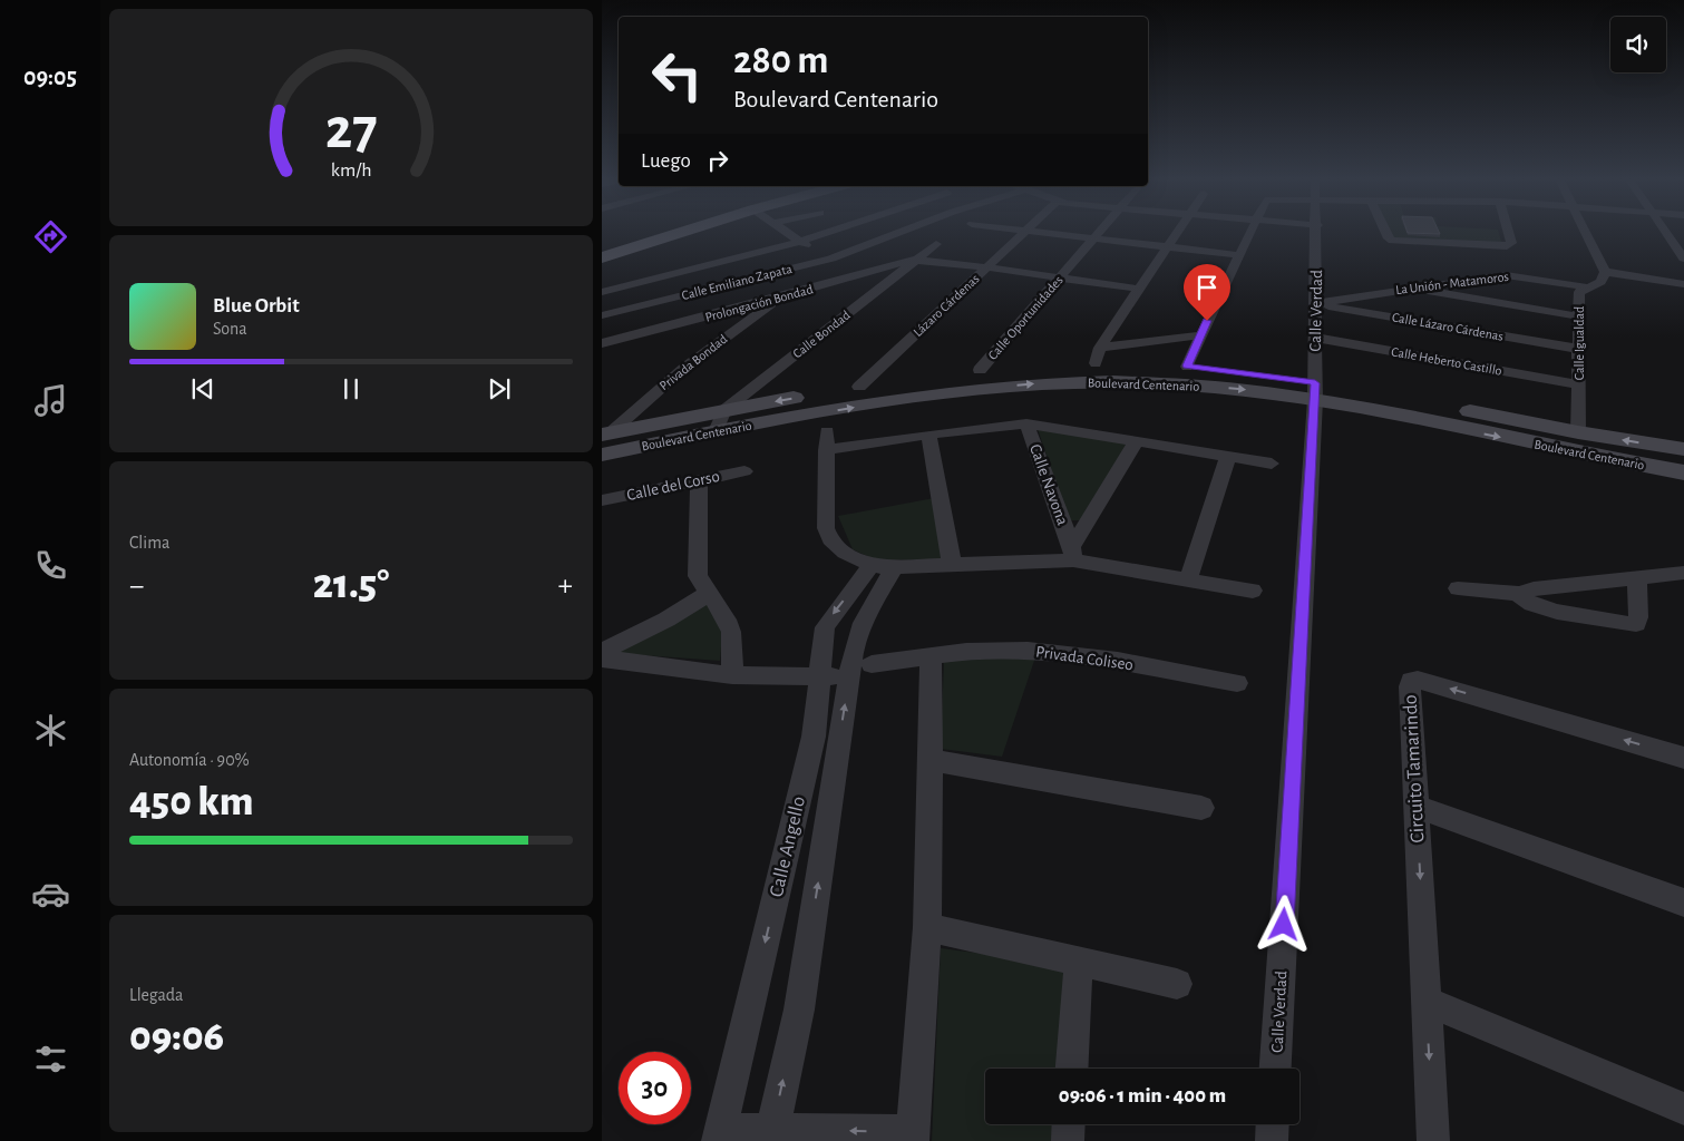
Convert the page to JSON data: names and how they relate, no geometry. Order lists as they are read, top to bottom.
{
  "streets": {
    "main road": ["Boulevard Centenario"],
    "street": [
      "Calle Emiliano Zapata",
      "La Unión - Matamoros",
      "Prolongación Bondad",
      "Lázaro Cárdenas",
      "Calle Verdad",
      "Calle Oportunidades",
      "Calle Lázaro Cárdenas",
      "Calle Bondad",
      "Calle Igualdad",
      "Calle Heberto Castillo",
      "Privada Bondad",
      "Calle Navona",
      "Calle del Corso",
      "Privada Coliseo",
      "Circuito Tamarindo",
      "Calle Angello"
    ]
  },
  "crossings": [
    ["La Unión - Matamoros", "Calle Verdad"],
    ["La Unión - Matamoros", "Calle Lázaro Cárdenas"],
    ["La Unión - Matamoros", "Calle Igualdad"],
    ["Prolongación Bondad", "Calle Bondad"],
    ["Prolongación Bondad", "Privada Bondad"],
    ["Lázaro Cárdenas", "Boulevard Centenario"],
    ["Calle Verdad", "Calle Lázaro Cárdenas"],
    ["Calle Verdad", "Calle Heberto Castillo"],
    ["Calle Verdad", "Boulevard Centenario"],
    ["Calle Oportunidades", "Boulevard Centenario"],
    ["Calle Lázaro Cárdenas", "Calle Igualdad"],
    ["Calle Bondad", "Boulevard Centenario"],
    ["Calle Igualdad", "Calle Heberto Castillo"],
    ["Calle Igualdad", "Boulevard Centenario"],
    ["Privada Bondad", "Boulevard Centenario"],
    ["Privada Coliseo", "Calle Angello"]
  ],
  "page": {
    "tabs": "09:05",
    "turn": ["280 m", "Boulevard Centenario"],
    "then": "Luego",
    "song": ["Blue Orbit", "Sona"],
    "tile": [
      "Clima",
      ["Autonomía · 90%", "450 km"],
      ["Llegada", "09:06"]
    ],
    "heat": ["−", "21.5°", "+"],
    "limit": "30",
    "trip": "09:06 · 1 min · 400 m",
    "gauge": ["27", "km/h"]
  }
}
